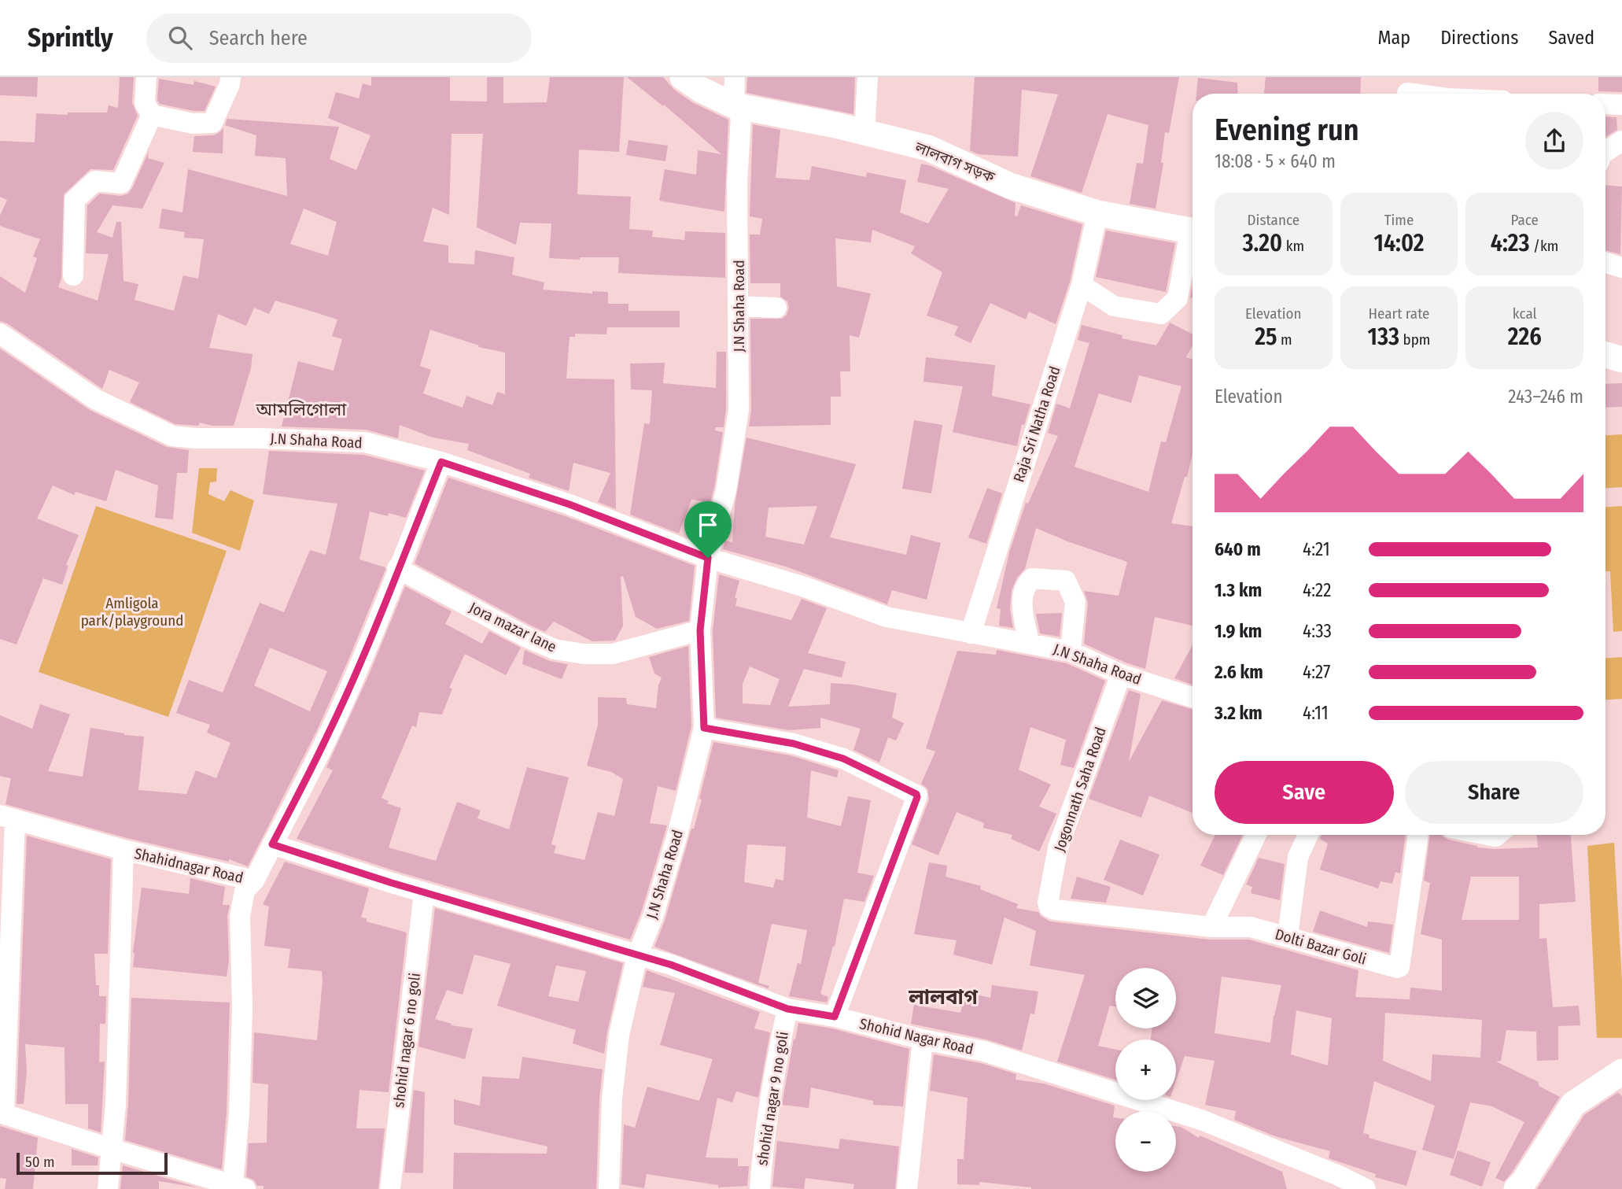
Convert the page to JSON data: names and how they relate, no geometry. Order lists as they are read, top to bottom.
{
  "streets": {
    "street": [
      "লালবাগ সড়ক",
      "J.N Shaha Road",
      "Raja Sri Natha Road",
      "Jora mazar lane",
      "Jogonnath Saha Road",
      "Shahidnagar Road",
      "Dolti Bazar Goli",
      "Shohid Nagar Road",
      "shohid nagar 6 no goli",
      "shohid nagar 9 no goli"
    ]
  },
  "crossings": [
    ["লালবাগ সড়ক", "J.N Shaha Road"],
    ["লালবাগ সড়ক", "Raja Sri Natha Road"],
    ["J.N Shaha Road", "Raja Sri Natha Road"],
    ["J.N Shaha Road", "Jora mazar lane"],
    ["J.N Shaha Road", "Jogonnath Saha Road"],
    ["J.N Shaha Road", "Shahidnagar Road"],
    ["J.N Shaha Road", "Shohid Nagar Road"],
    ["Jora mazar lane", "Shahidnagar Road"],
    ["Jogonnath Saha Road", "Dolti Bazar Goli"],
    ["Shahidnagar Road", "Shohid Nagar Road"],
    ["Shohid Nagar Road", "shohid nagar 6 no goli"],
    ["Shohid Nagar Road", "shohid nagar 9 no goli"]
  ],
  "districts": ["আমলিগোলা", "লালবাগ"],
  "parks": ["Amligola park/playground"],
  "scale_bar": "50 m",
  "page": {
    "header": "Sprintly",
    "search": "Search here",
    "nav": ["Map", "Directions", "Saved"],
    "heading": ["Evening run", "18:08 · 5 × 640 m"],
    "stats": [
      ["Distance", "3.20 km"],
      ["Time", "14:02"],
      ["Pace", "4:23 /km"],
      ["Elevation", "25 m"],
      ["Heart rate", "133 bpm"],
      ["kcal", "226"]
    ],
    "chart": ["Elevation", "243–246 m"],
    "list": [
      {
        "name": "640 m",
        "note": "4:21"
      },
      {
        "name": "1.3 km",
        "note": "4:22"
      },
      {
        "name": "1.9 km",
        "note": "4:33"
      },
      {
        "name": "2.6 km",
        "note": "4:27"
      },
      {
        "name": "3.2 km",
        "note": "4:11"
      }
    ],
    "buttons": ["Save", "Share"],
    "map_buttons": ["+", "−"],
    "scale": "50 m"
  }
}
